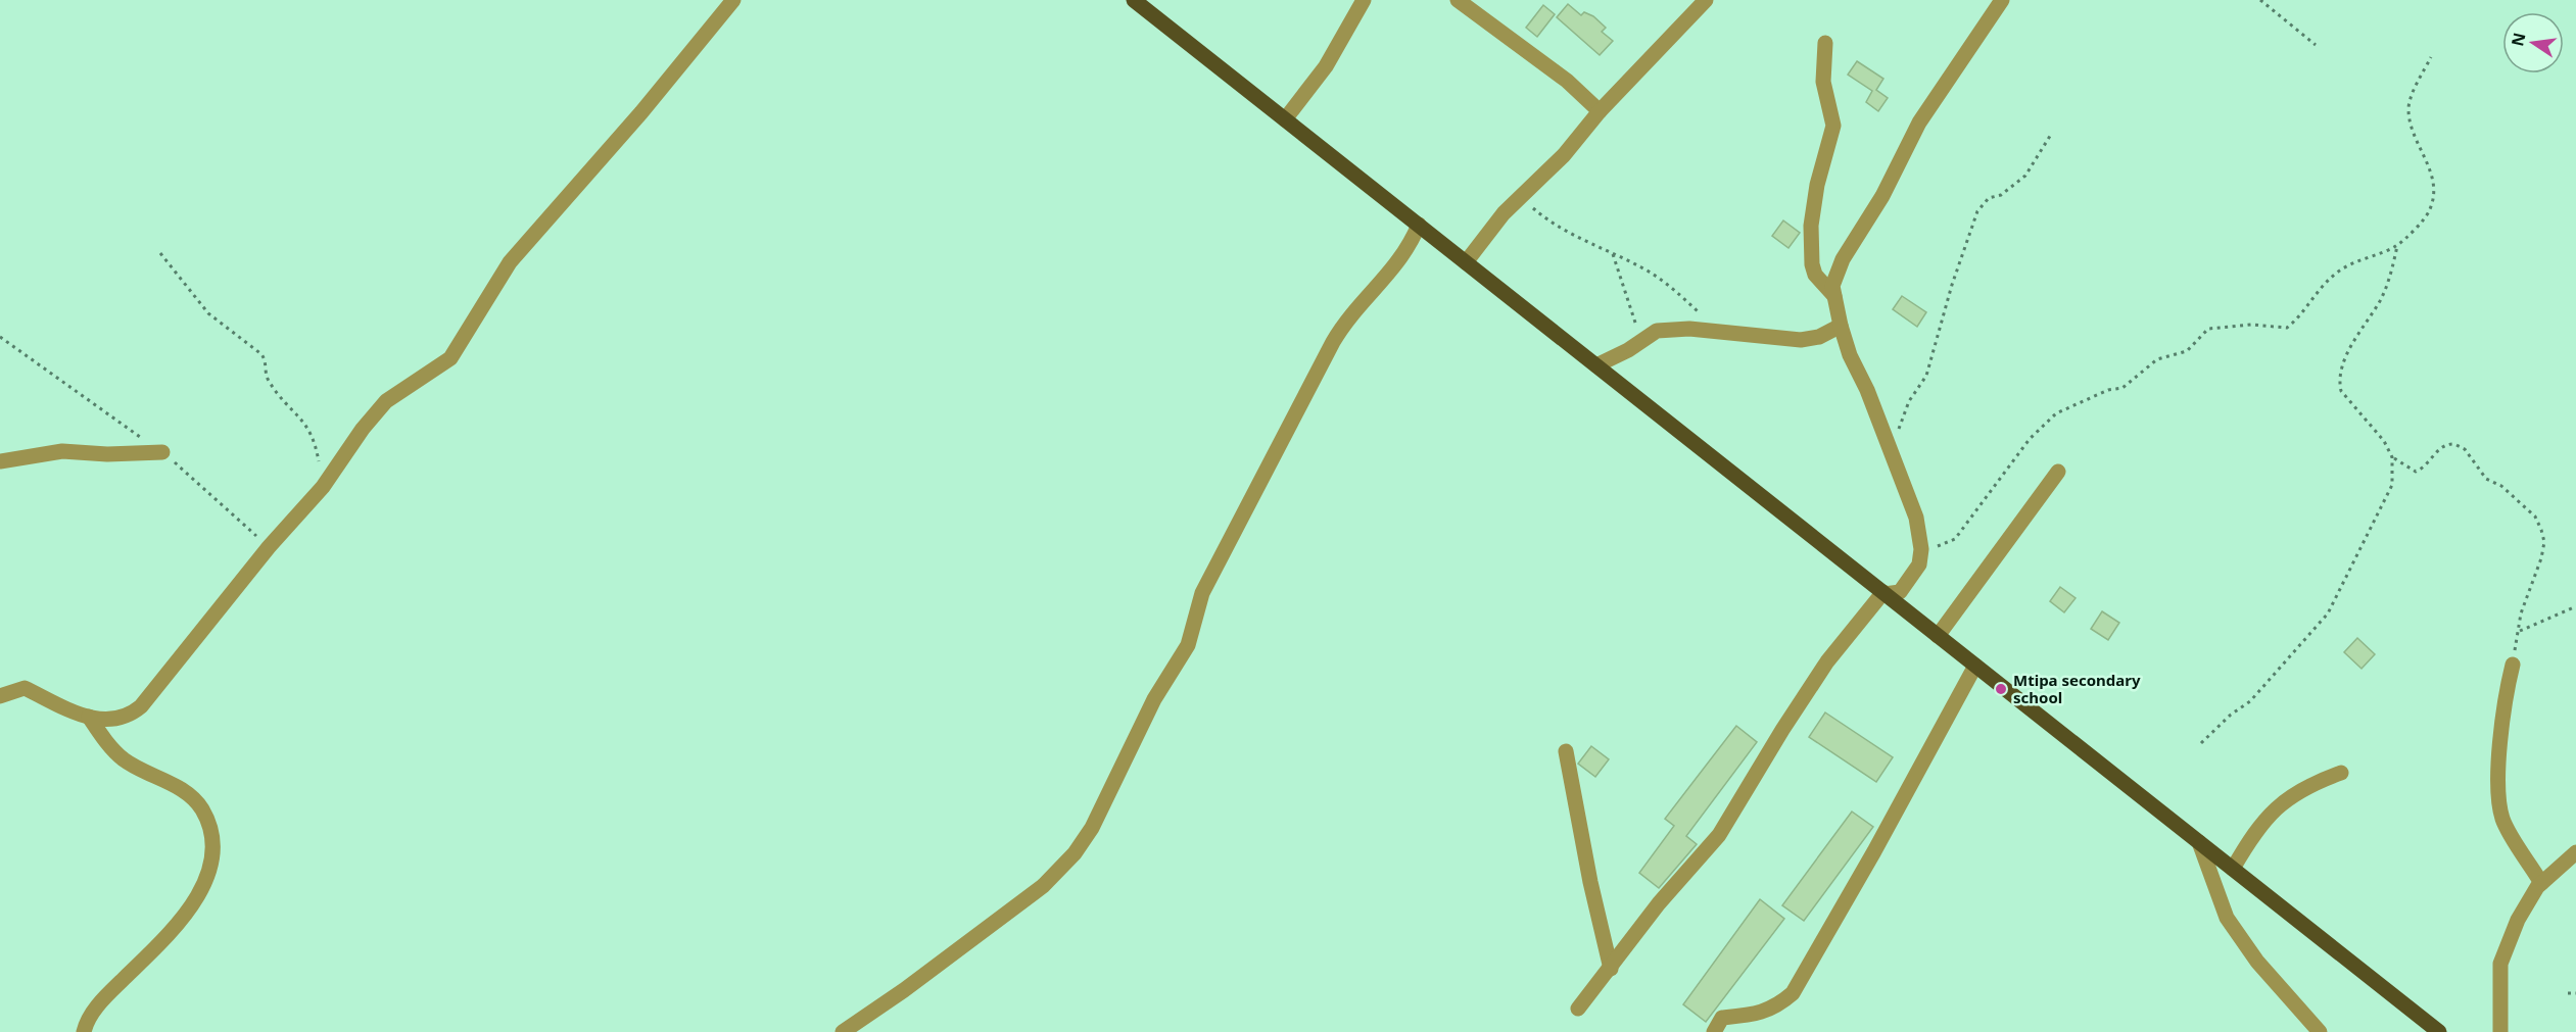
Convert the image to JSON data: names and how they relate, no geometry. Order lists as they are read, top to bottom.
{
  "places": ["Mtipa secondary school"],
  "north": "left"
}
